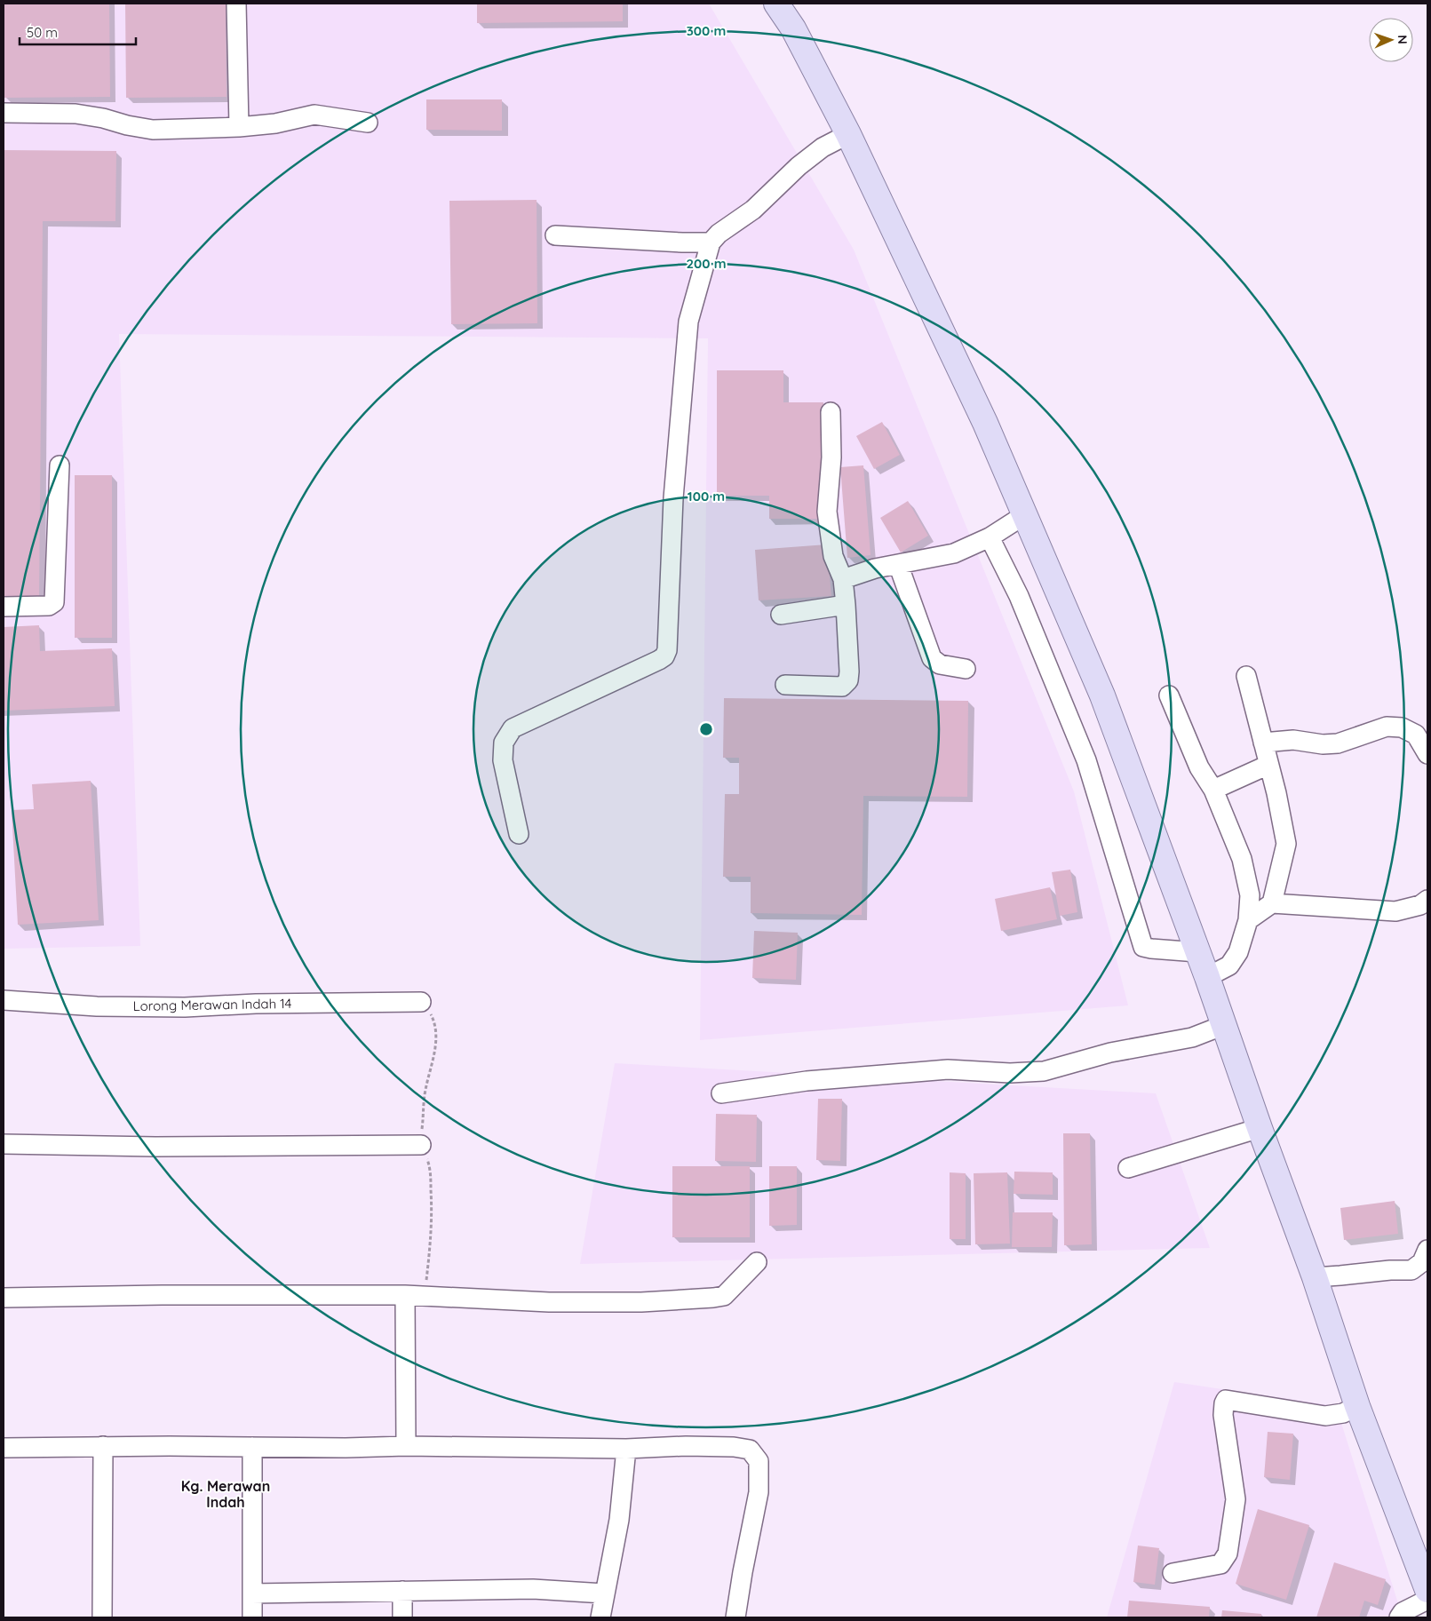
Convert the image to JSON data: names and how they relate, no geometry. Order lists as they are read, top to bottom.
{
  "streets": {
    "street": ["Lorong Merawan Indah 14"]
  },
  "districts": ["Kg. Merawan Indah"],
  "scale_bar": "50 m",
  "north": "right",
  "rings": ["300 m", "200 m", "100 m"]
}
